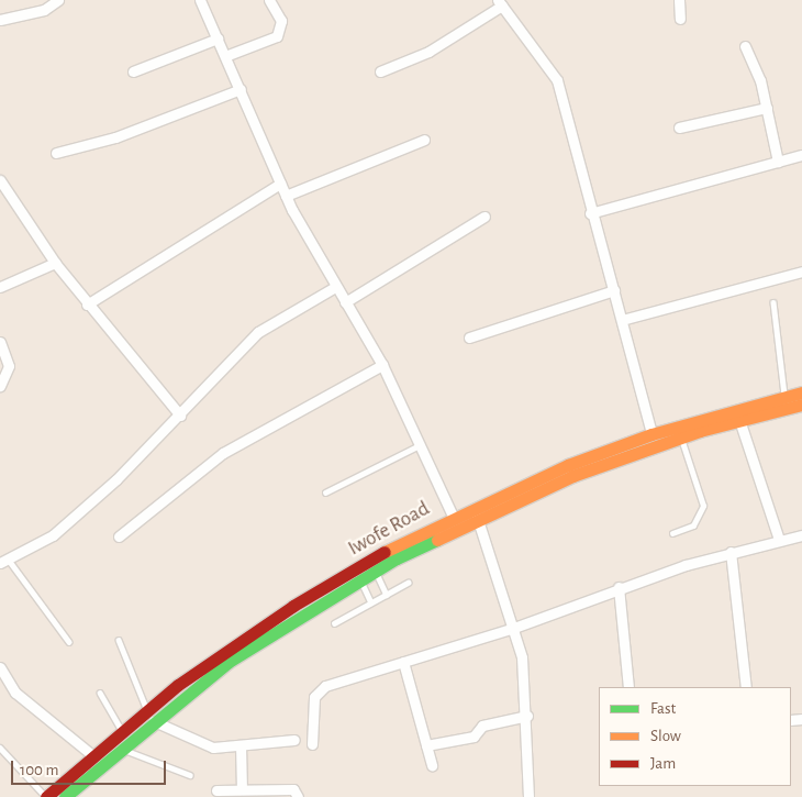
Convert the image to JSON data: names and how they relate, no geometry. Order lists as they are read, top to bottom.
{
  "streets": {
    "street": ["Iwofe Road"]
  },
  "legend": ["Fast", "Slow", "Jam"],
  "scale_bar": "100 m"
}
